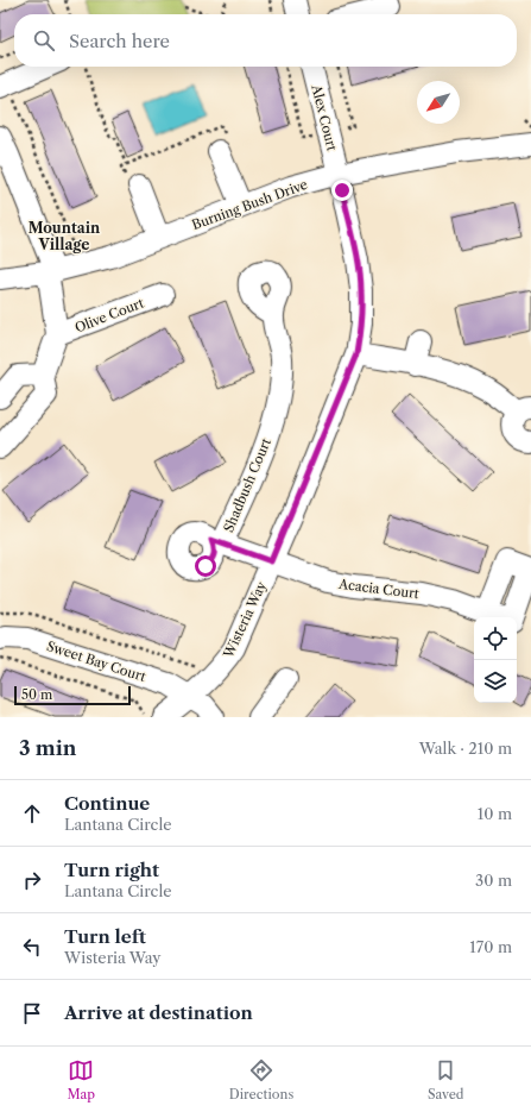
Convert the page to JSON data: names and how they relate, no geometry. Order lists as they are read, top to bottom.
{
  "streets": {
    "street": [
      "Alex Court",
      "Burning Bush Drive",
      "Olive Court",
      "Shadbush Court",
      "Acacia Court",
      "Wisteria Way",
      "Sweet Bay Court"
    ]
  },
  "crossings": [
    ["Alex Court", "Burning Bush Drive"],
    ["Alex Court", "Wisteria Way"],
    ["Burning Bush Drive", "Wisteria Way"],
    ["Shadbush Court", "Acacia Court"],
    ["Acacia Court", "Wisteria Way"],
    ["Wisteria Way", "Sweet Bay Court"]
  ],
  "districts": ["Mountain Village"],
  "scale_bar": "50 m",
  "north": "bottom left",
  "page": {
    "search": "Search here",
    "scale": "50 m",
    "heading": ["3 min", "Walk · 210 m"],
    "list": [
      ["Continue", "Lantana Circle", "10 m"],
      ["Turn right", "Lantana Circle", "30 m"],
      ["Turn left", "Wisteria Way", "170 m"],
      "Arrive at destination"
    ],
    "nav": ["Map", "Directions", "Saved"]
  }
}
